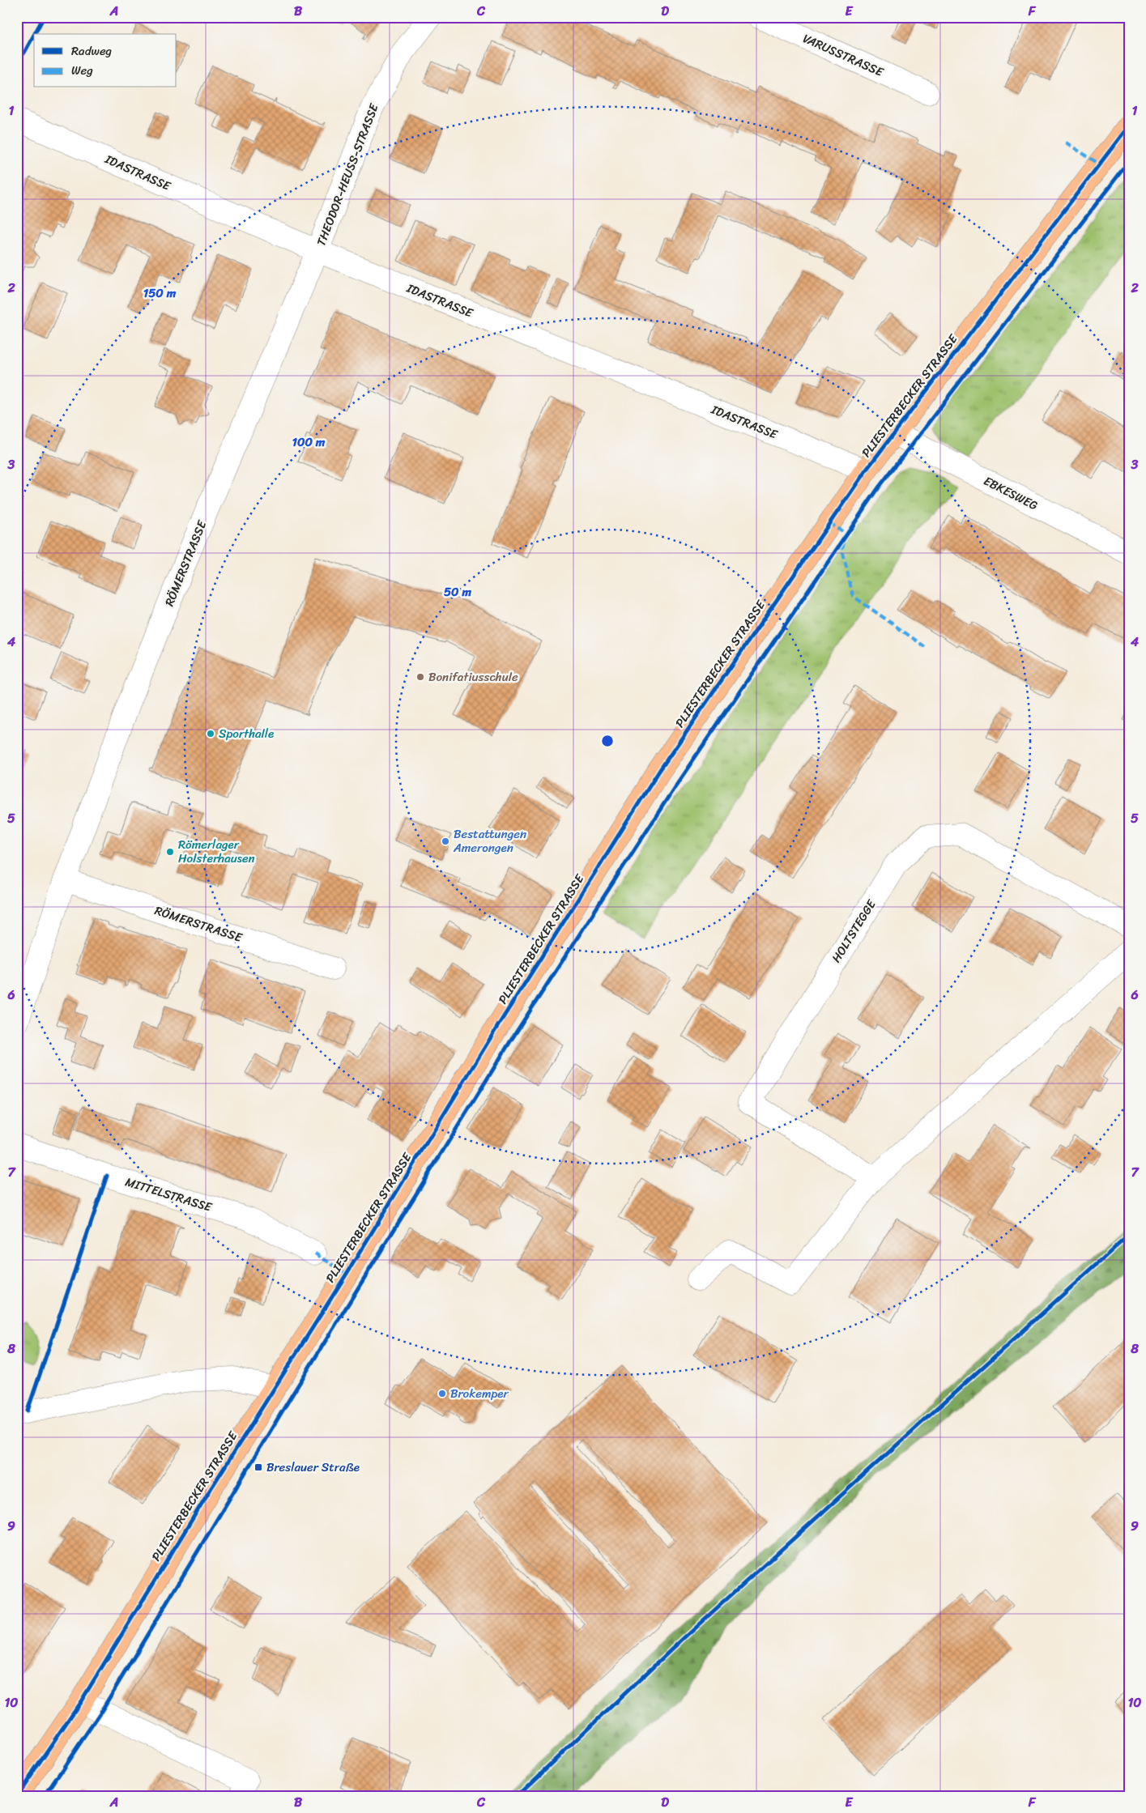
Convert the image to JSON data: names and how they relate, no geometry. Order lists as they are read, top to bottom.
{
  "streets": {
    "main road": ["PLIESTERBECKER STRASSE"],
    "street": [
      "VARUSSTRASSE",
      "IDASTRASSE",
      "THEODOR-HEUSS-STRASSE",
      "EBKESWEG",
      "RÖMERSTRASSE",
      "HOLTSTEGGE",
      "MITTELSTRASSE"
    ]
  },
  "crossings": [
    ["IDASTRASSE", "THEODOR-HEUSS-STRASSE"],
    ["IDASTRASSE", "PLIESTERBECKER STRASSE"],
    ["IDASTRASSE", "RÖMERSTRASSE"],
    ["THEODOR-HEUSS-STRASSE", "RÖMERSTRASSE"],
    ["PLIESTERBECKER STRASSE", "EBKESWEG"]
  ],
  "places": {
    "other": [
      "Bonifatiusschule",
      "Sporthalle",
      "Bestattungen Amerongen",
      "Römerlager Holsterhausen",
      "Brokemper"
    ],
    "transit": ["Breslauer Straße"]
  },
  "legend": ["Radweg", "Weg"],
  "grid": {
    "columns": [
      "A",
      "B",
      "C",
      "D",
      "E",
      "F"
    ],
    "rows": [
      "1",
      "2",
      "3",
      "4",
      "5",
      "6",
      "7",
      "8",
      "9",
      "10"
    ]
  },
  "rings": ["150 m", "100 m", "50 m"]
}
